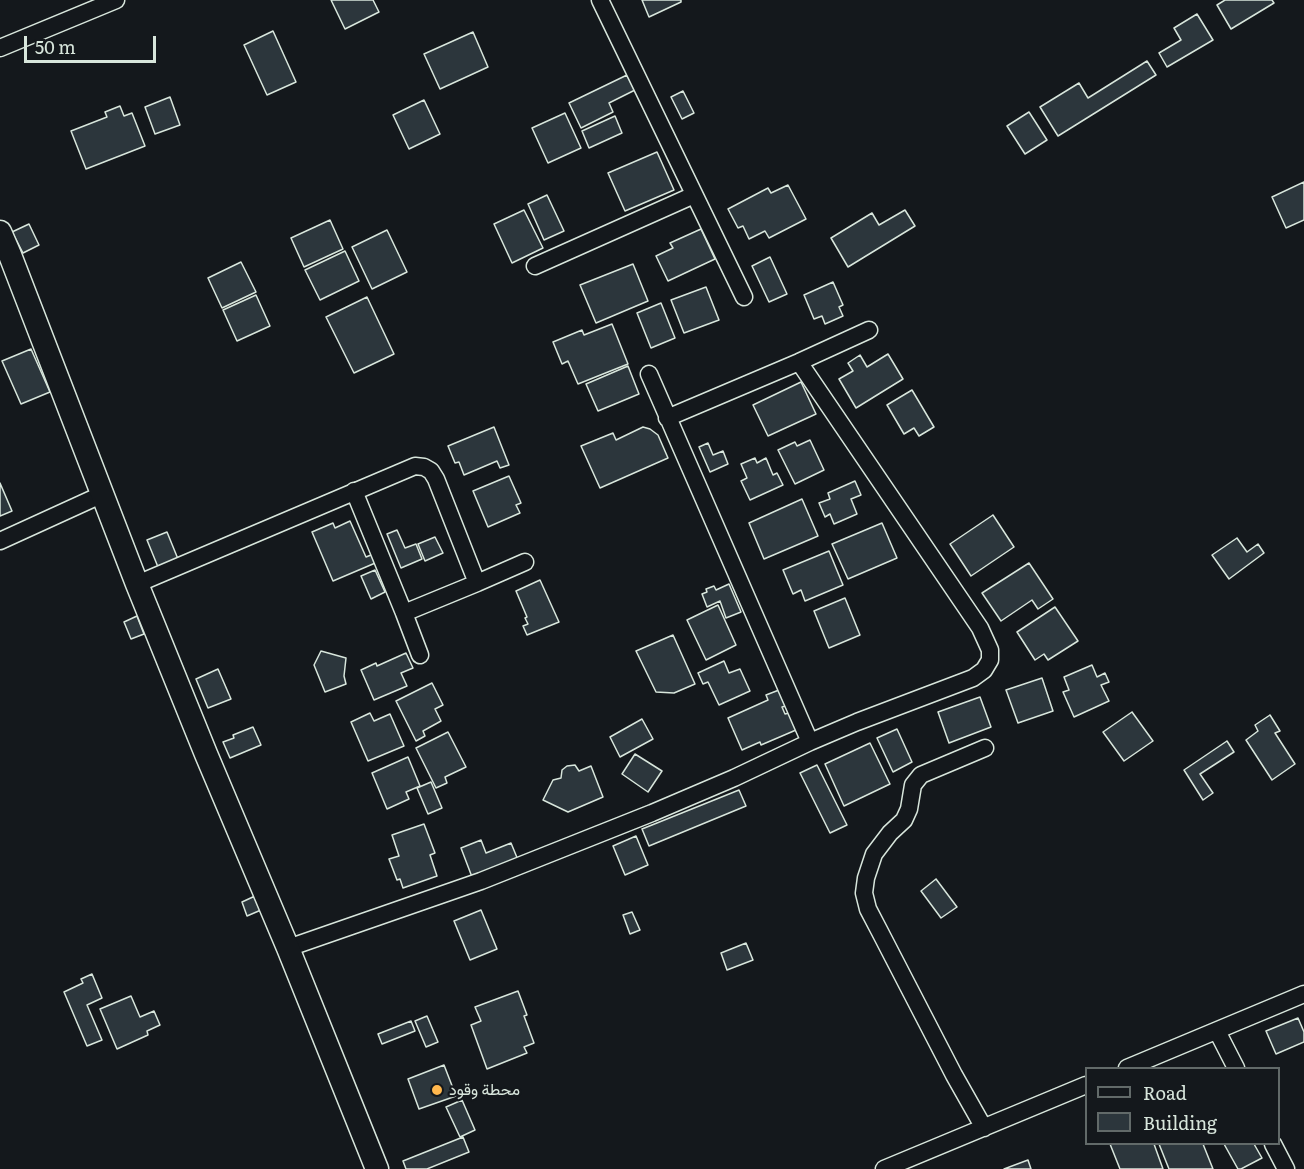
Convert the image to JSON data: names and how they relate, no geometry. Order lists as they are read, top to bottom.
{
  "places": ["محطة وقود"],
  "legend": ["Road", "Building"],
  "scale_bar": "50 m"
}
